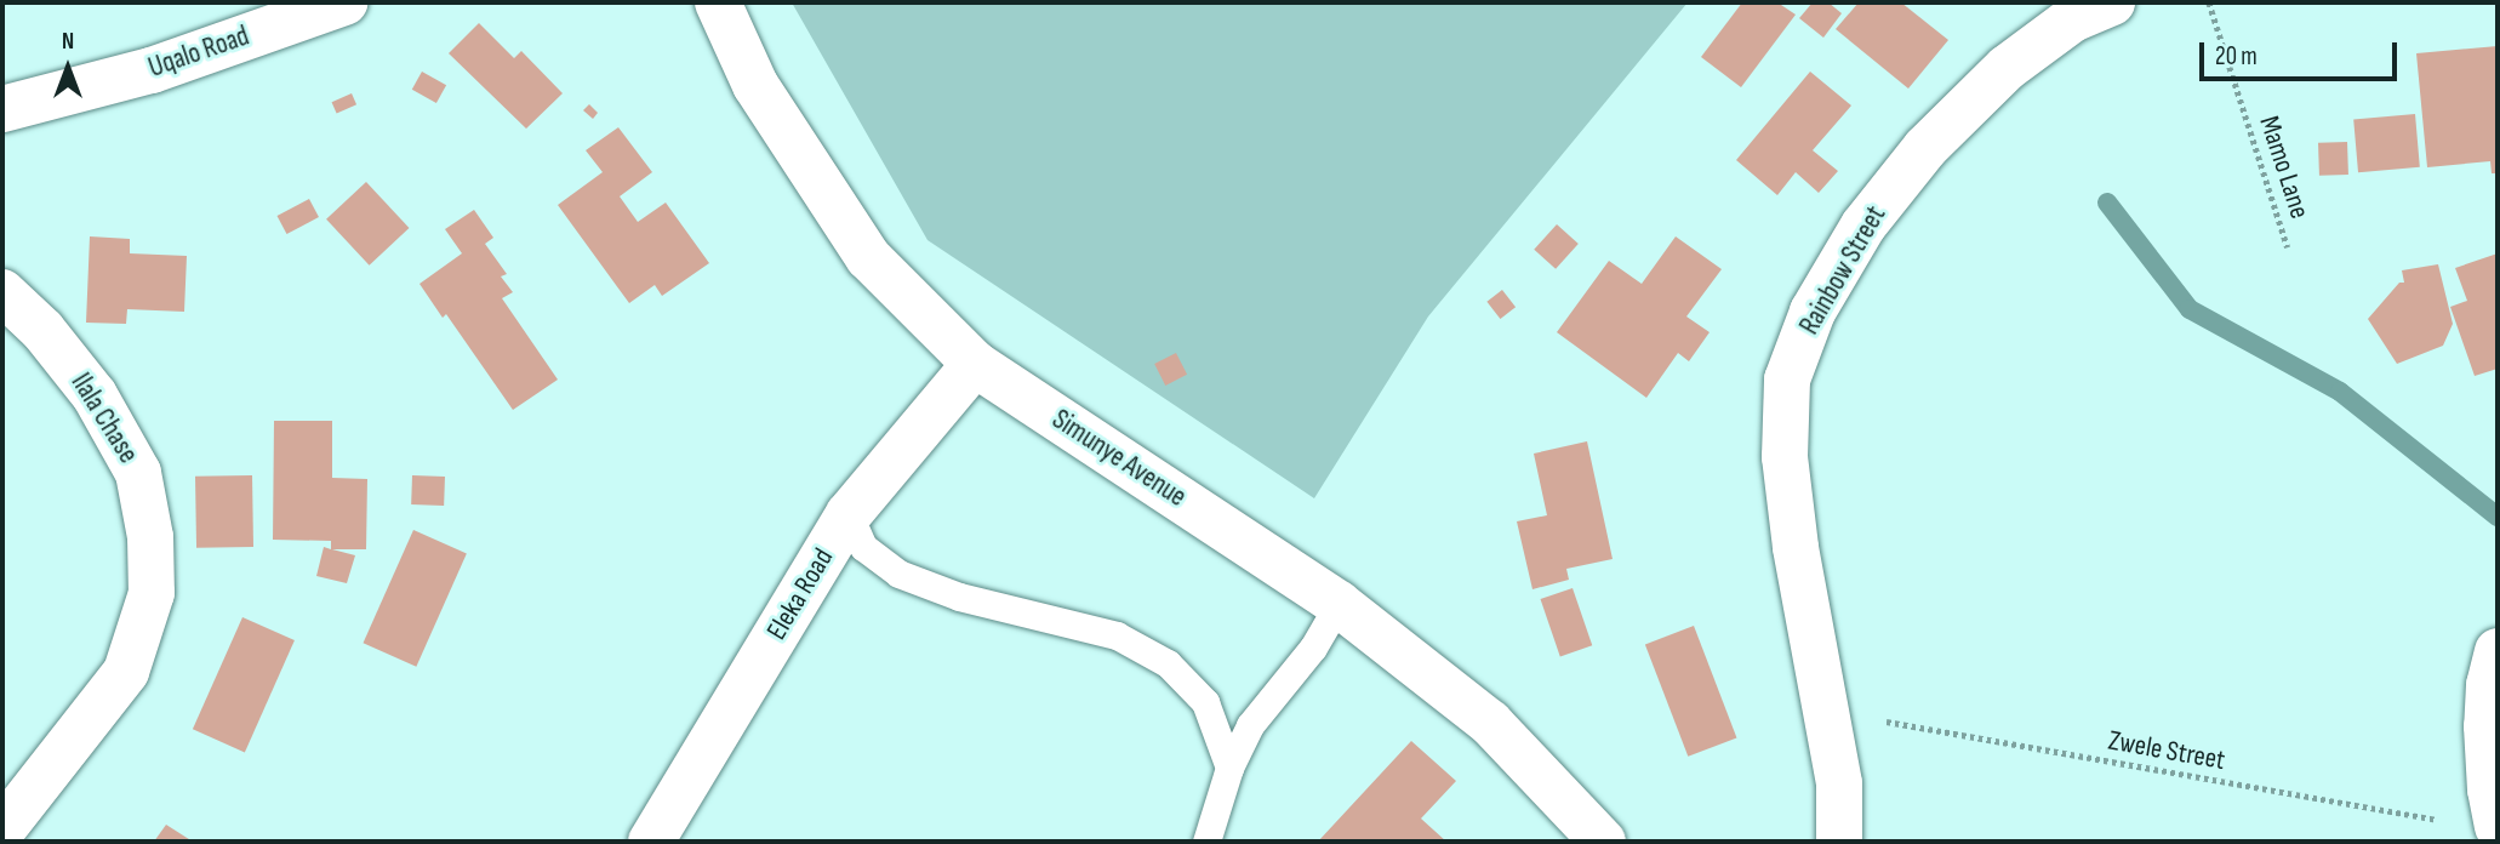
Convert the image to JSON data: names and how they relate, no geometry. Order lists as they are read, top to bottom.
{
  "streets": {
    "street": [
      "Uqalo Road",
      "Rainbow Street",
      "Ilala Chase",
      "Simunye Avenue",
      "Eleka Road"
    ],
    "path": ["Mamo Lane", "Zwele Street"]
  },
  "crossings": [
    ["Rainbow Street", "Zwele Street"],
    ["Simunye Avenue", "Eleka Road"]
  ],
  "scale_bar": "20 m",
  "north": "top"
}
